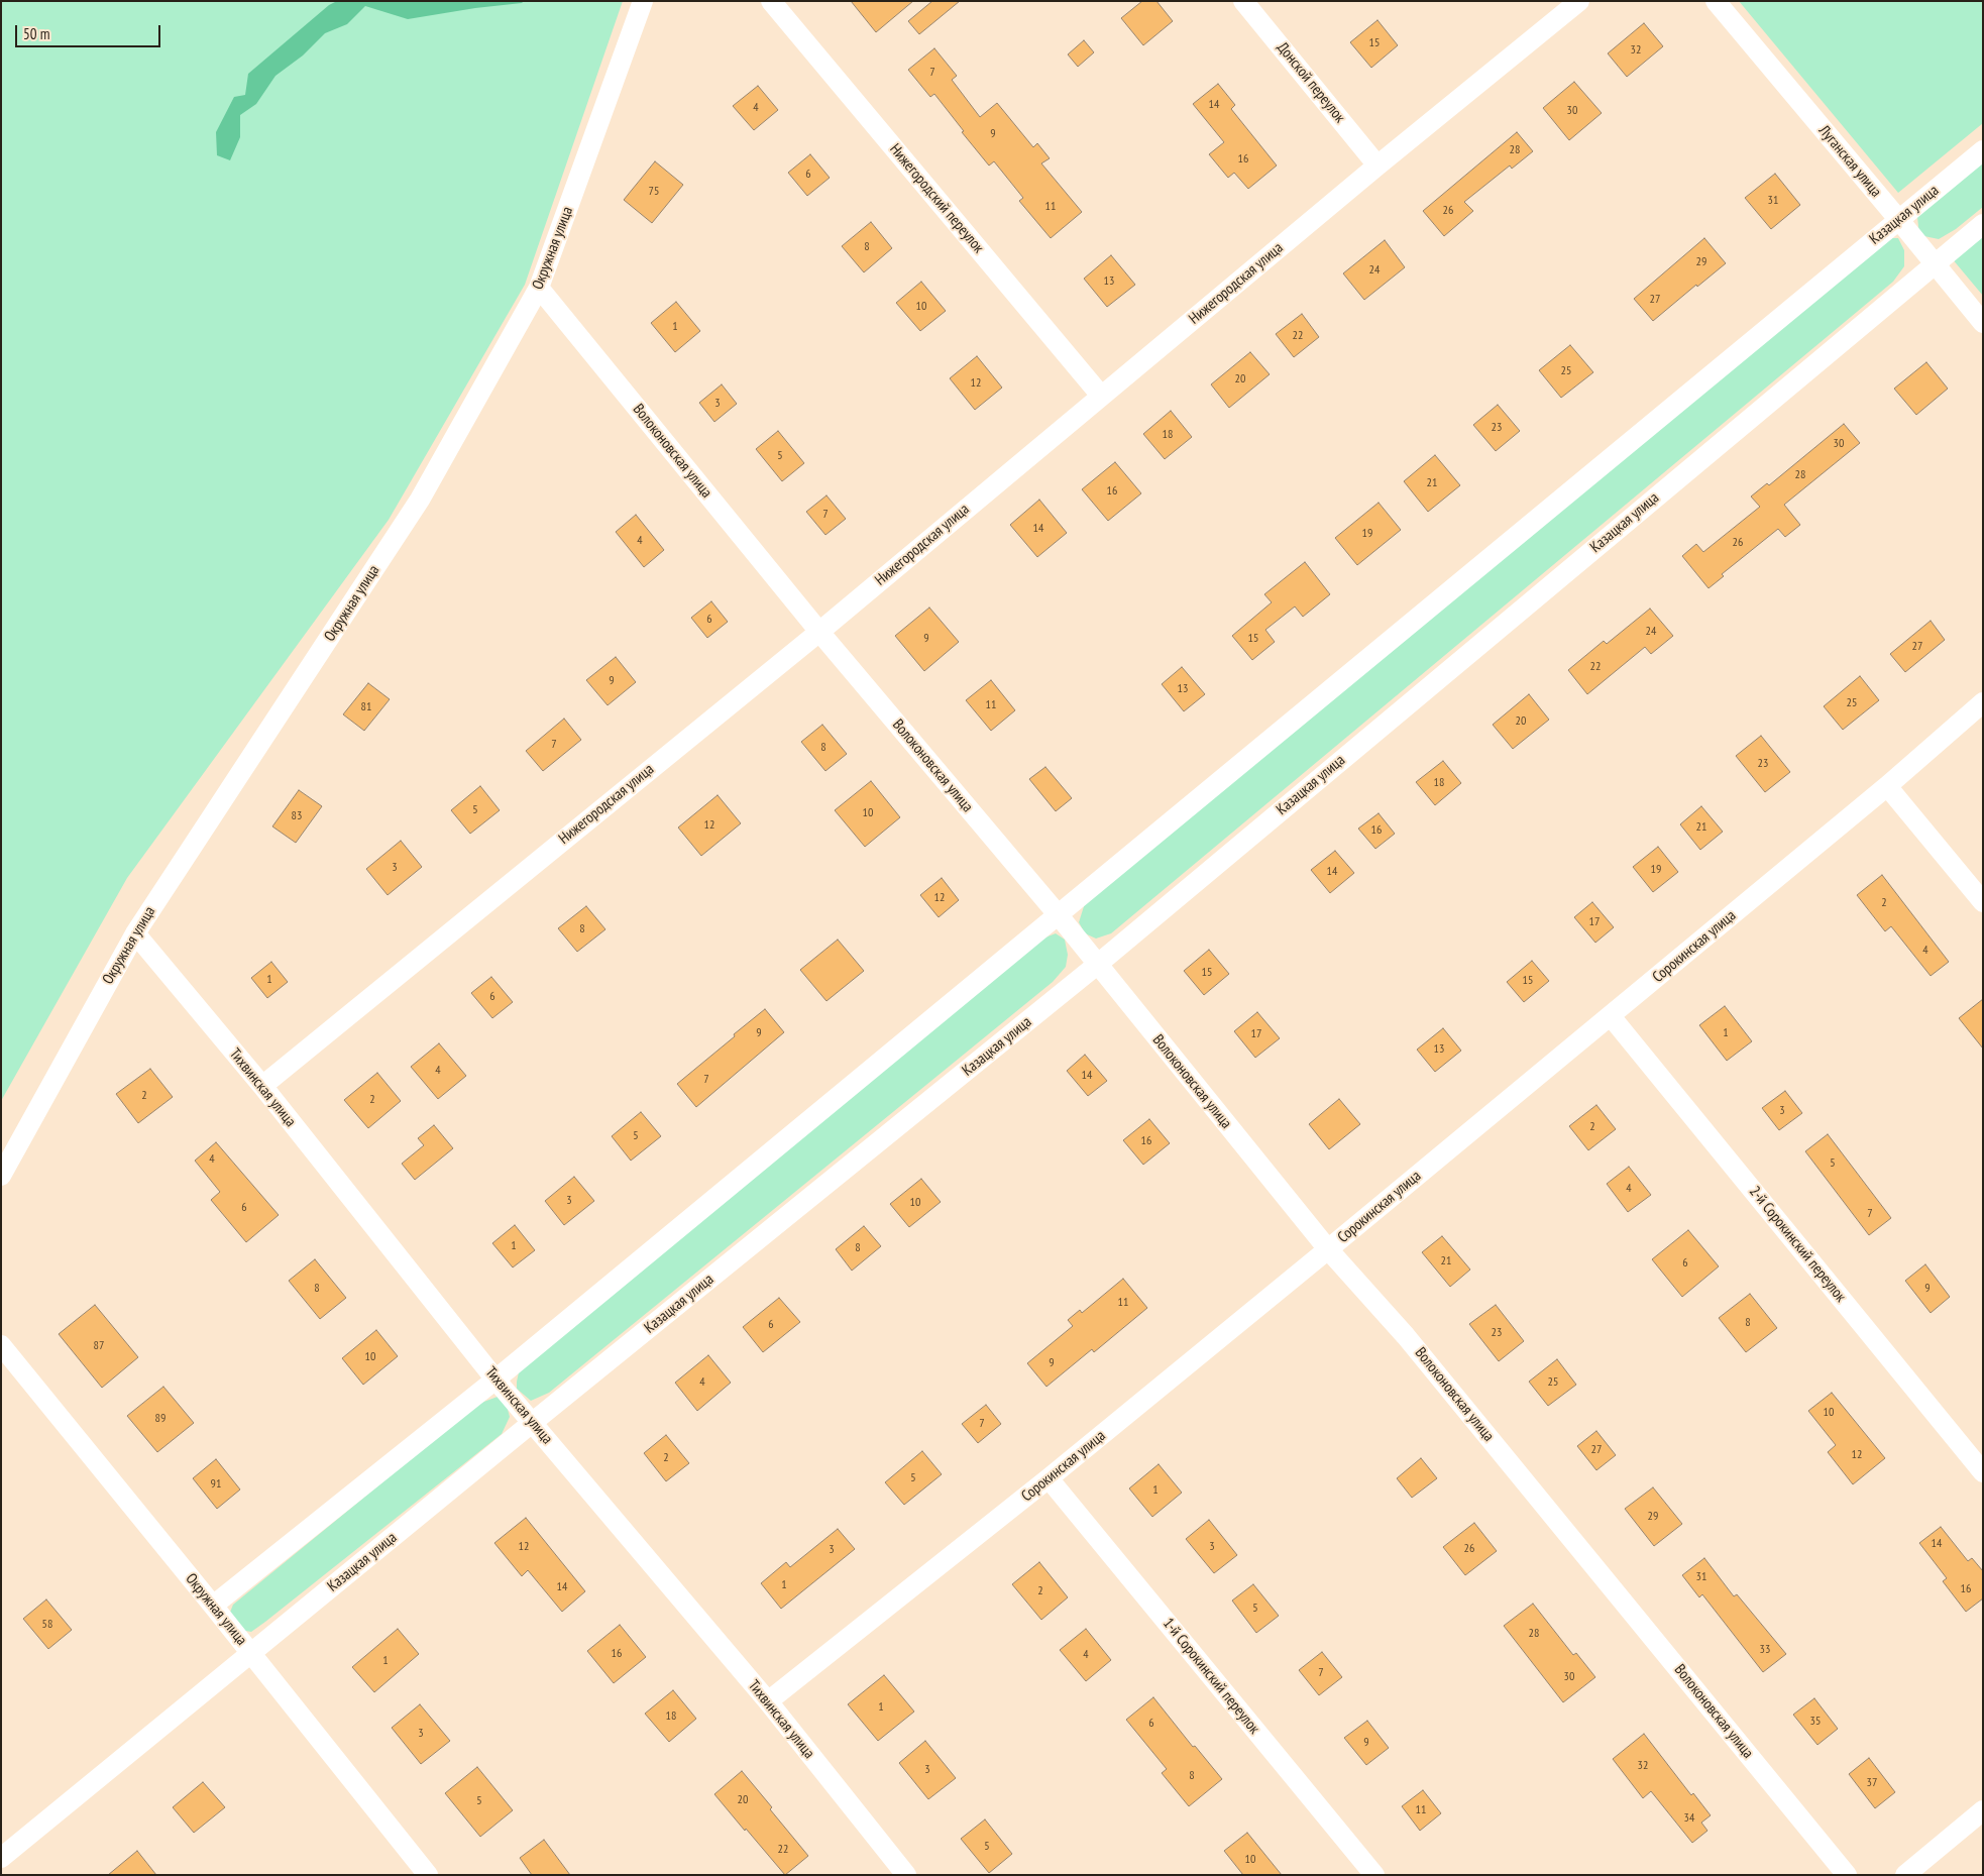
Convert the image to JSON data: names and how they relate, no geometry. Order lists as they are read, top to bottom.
{
  "streets": {
    "street": [
      "Донской переулок",
      "Луганская улица",
      "Нижегородский переулок",
      "Казацкая улица",
      "Окружная улица",
      "Нижегородская улица",
      "Волоконовская улица",
      "Сорокинская улица",
      "Тихвинская улица",
      "2-й Сорокинский переулок",
      "1-й Сорокинский переулок"
    ]
  },
  "crossings": [
    ["Донской переулок", "Нижегородская улица"],
    ["Луганская улица", "Казацкая улица"],
    ["Нижегородский переулок", "Нижегородская улица"],
    ["Казацкая улица", "Окружная улица"],
    ["Казацкая улица", "Волоконовская улица"],
    ["Казацкая улица", "Тихвинская улица"],
    ["Окружная улица", "Волоконовская улица"],
    ["Окружная улица", "Тихвинская улица"],
    ["Нижегородская улица", "Волоконовская улица"],
    ["Нижегородская улица", "Тихвинская улица"],
    ["Волоконовская улица", "Сорокинская улица"],
    ["Сорокинская улица", "Тихвинская улица"],
    ["Сорокинская улица", "2-й Сорокинский переулок"],
    ["Сорокинская улица", "1-й Сорокинский переулок"]
  ],
  "house_numbers": [
    "15",
    "32",
    "7",
    "14",
    "4",
    "30",
    "9",
    "28",
    "16",
    "6",
    "75",
    "31",
    "11",
    "26",
    "8",
    "29",
    "24",
    "13",
    "27",
    "10",
    "1",
    "22",
    "25",
    "20",
    "12",
    "3",
    "23",
    "18",
    "30",
    "5",
    "28",
    "21",
    "16",
    "7",
    "14",
    "19",
    "4",
    "26",
    "6",
    "24",
    "9",
    "15",
    "27",
    "22",
    "9",
    "13",
    "25",
    "11",
    "81",
    "20",
    "7",
    "8",
    "23",
    "18",
    "5",
    "10",
    "83",
    "12",
    "21",
    "16",
    "3",
    "19",
    "14",
    "12",
    "2",
    "17",
    "8",
    "4",
    "15",
    "1",
    "15",
    "6",
    "9",
    "1",
    "17",
    "13",
    "4",
    "14",
    "7",
    "2",
    "2",
    "3",
    "2",
    "5",
    "16",
    "4",
    "5",
    "4",
    "3",
    "10",
    "6",
    "7",
    "1",
    "8",
    "21",
    "6",
    "8",
    "9",
    "11",
    "8",
    "6",
    "23",
    "87",
    "10",
    "9",
    "4",
    "25",
    "10",
    "89",
    "7",
    "27",
    "12",
    "2",
    "5",
    "91",
    "1",
    "29",
    "14",
    "12",
    "3",
    "26",
    "3",
    "31",
    "1",
    "14",
    "16",
    "2",
    "5",
    "58",
    "28",
    "33",
    "16",
    "4",
    "1",
    "7",
    "30",
    "1",
    "18",
    "35",
    "6",
    "3",
    "9",
    "32",
    "3",
    "8",
    "37",
    "20",
    "5",
    "11",
    "34",
    "5",
    "22",
    "10"
  ],
  "scale_bar": "50 m"
}
